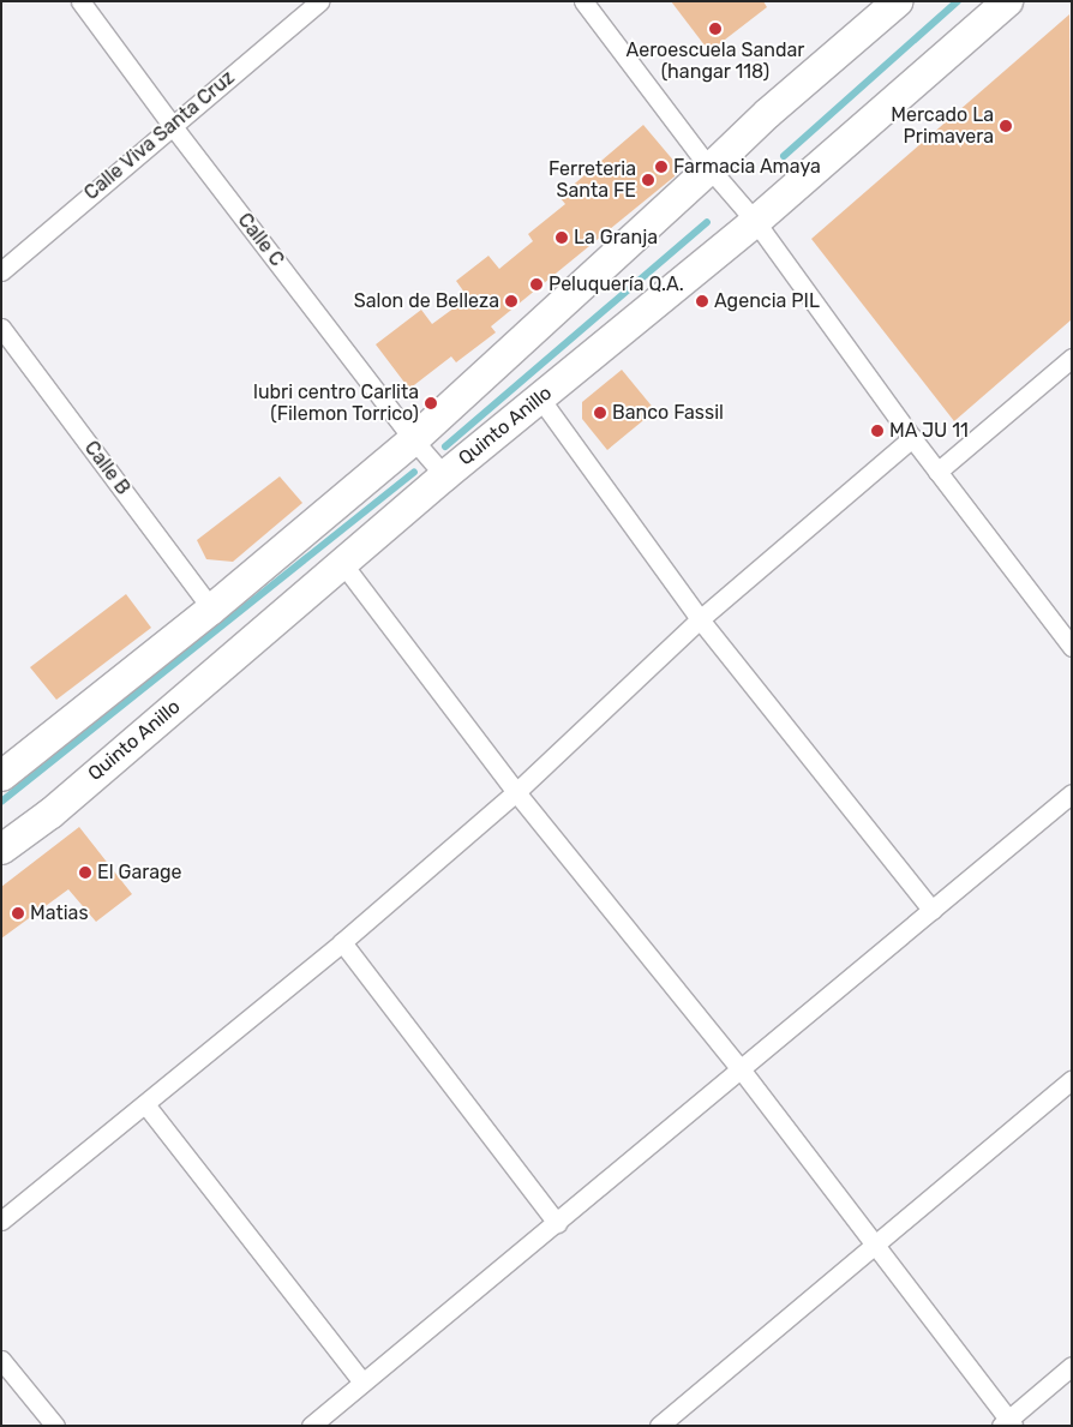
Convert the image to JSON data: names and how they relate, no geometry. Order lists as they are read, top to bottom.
{
  "streets": {
    "main road": ["Quinto Anillo"],
    "street": ["Calle Viva Santa Cruz", "Calle C", "Calle B"]
  },
  "crossings": [
    ["Calle Viva Santa Cruz", "Calle C"],
    ["Calle C", "Quinto Anillo"]
  ],
  "places": [
    "Aeroescuela Sandar (hangar 118)",
    "Mercado La Primavera",
    "Farmacia Amaya",
    "Ferreteria Santa FE",
    "La Granja",
    "Peluquería Q.A.",
    "Salon de Belleza",
    "Agencia PIL",
    "lubri centro Carlita (Filemon Torrico)",
    "Banco Fassil",
    "MA JU 11",
    "El Garage",
    "Matias"
  ]
}
